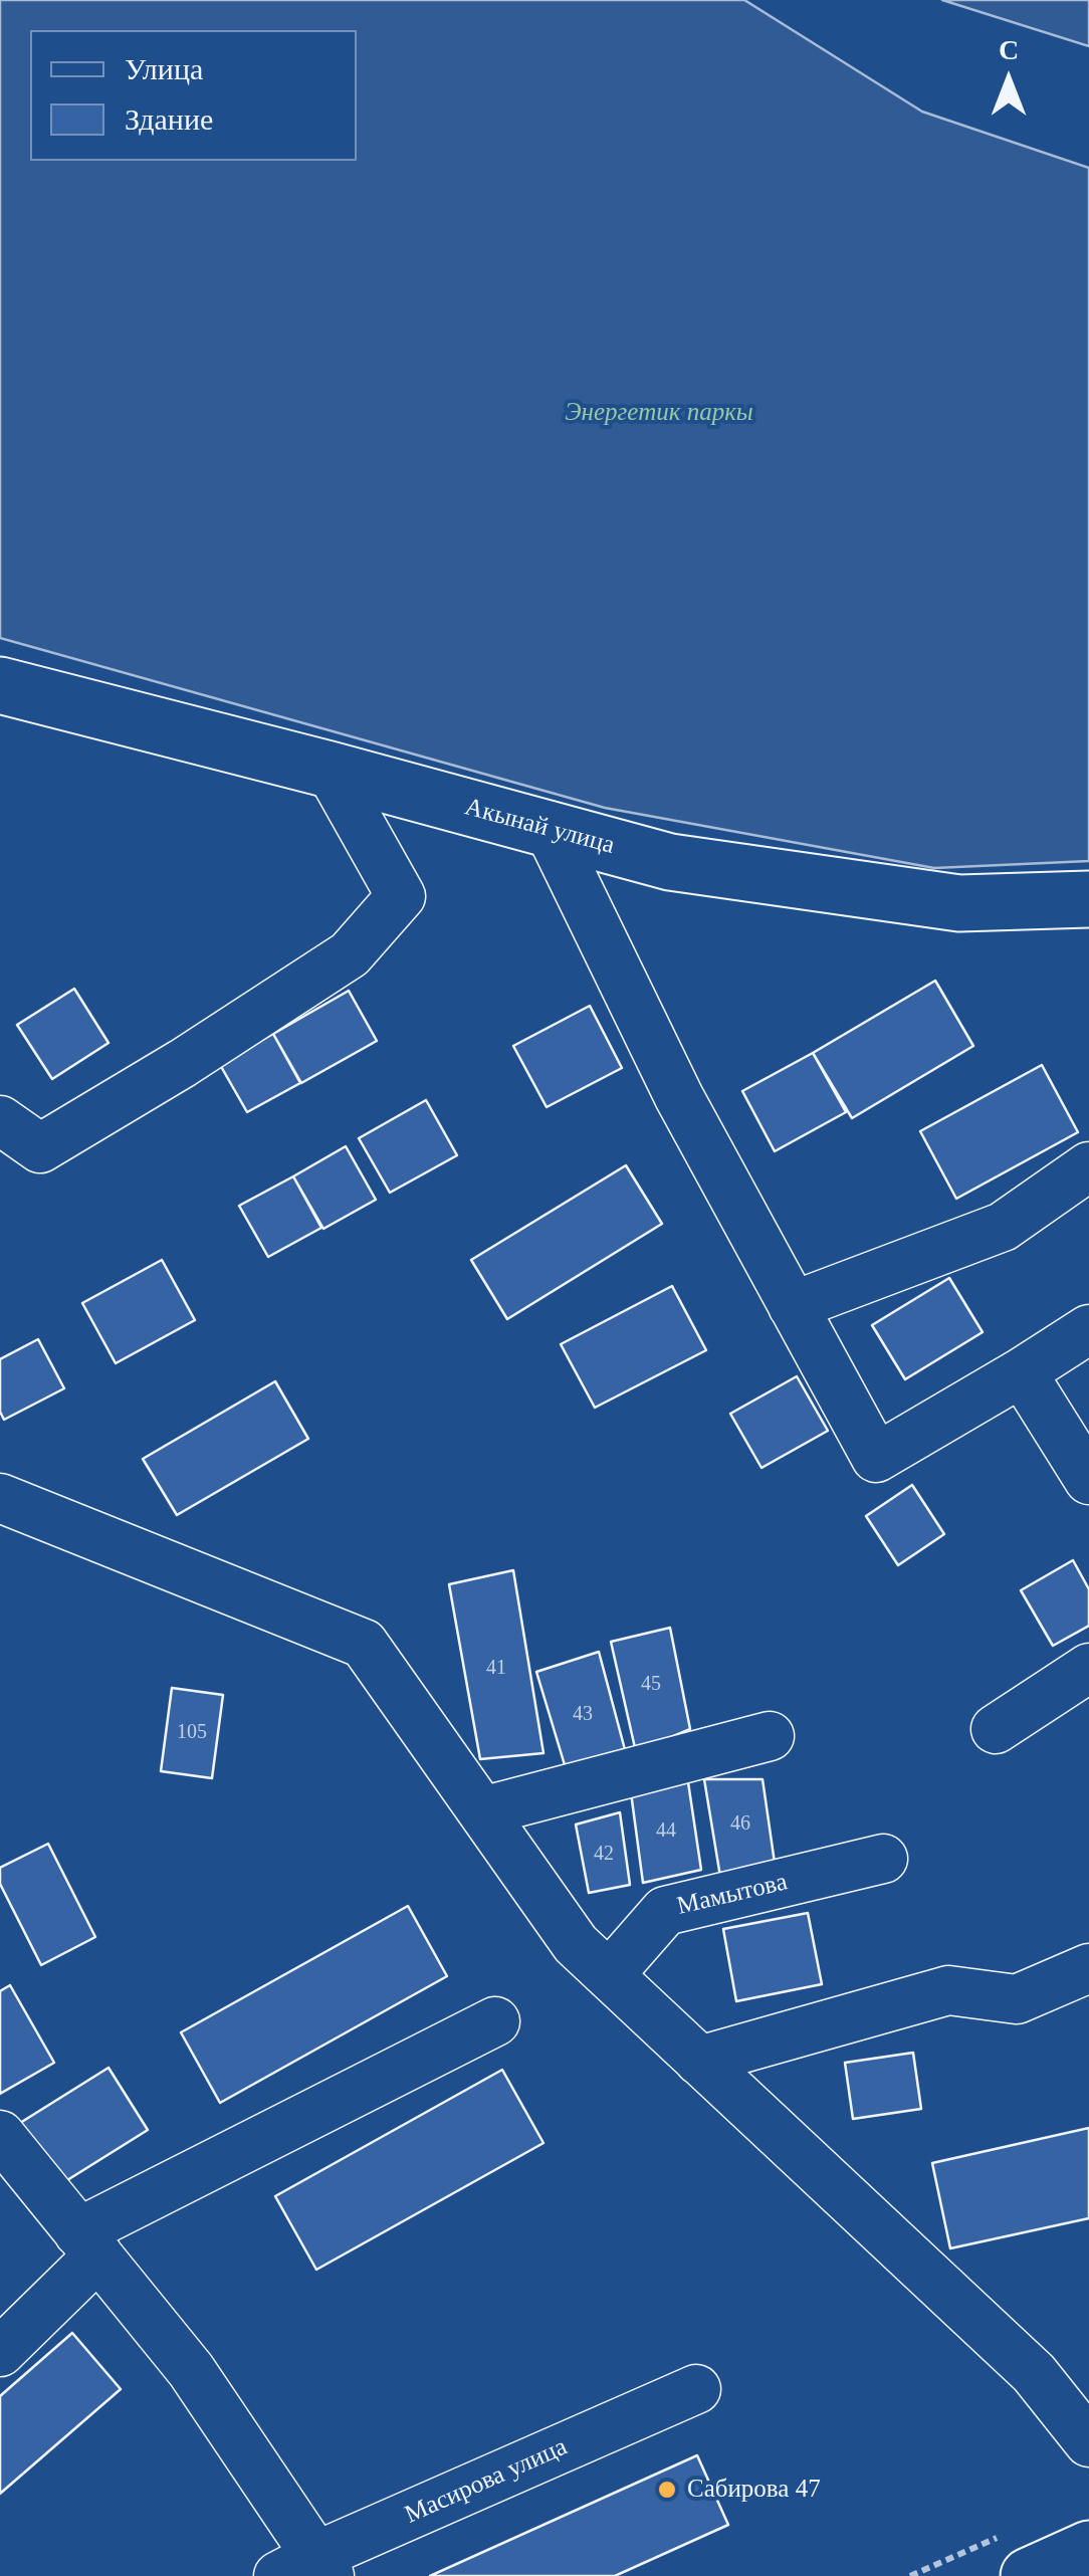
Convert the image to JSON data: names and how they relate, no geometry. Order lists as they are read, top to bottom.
{
  "streets": {
    "main road": ["Акынай улица"],
    "street": ["Мамытова", "Масирова улица"]
  },
  "parks": ["Энергетик паркы"],
  "places": ["Сабирова 47"],
  "house_numbers": [
    "41",
    "45",
    "43",
    "105",
    "46",
    "44",
    "42"
  ],
  "legend": ["Улица", "Здание"],
  "north": "top"
}
